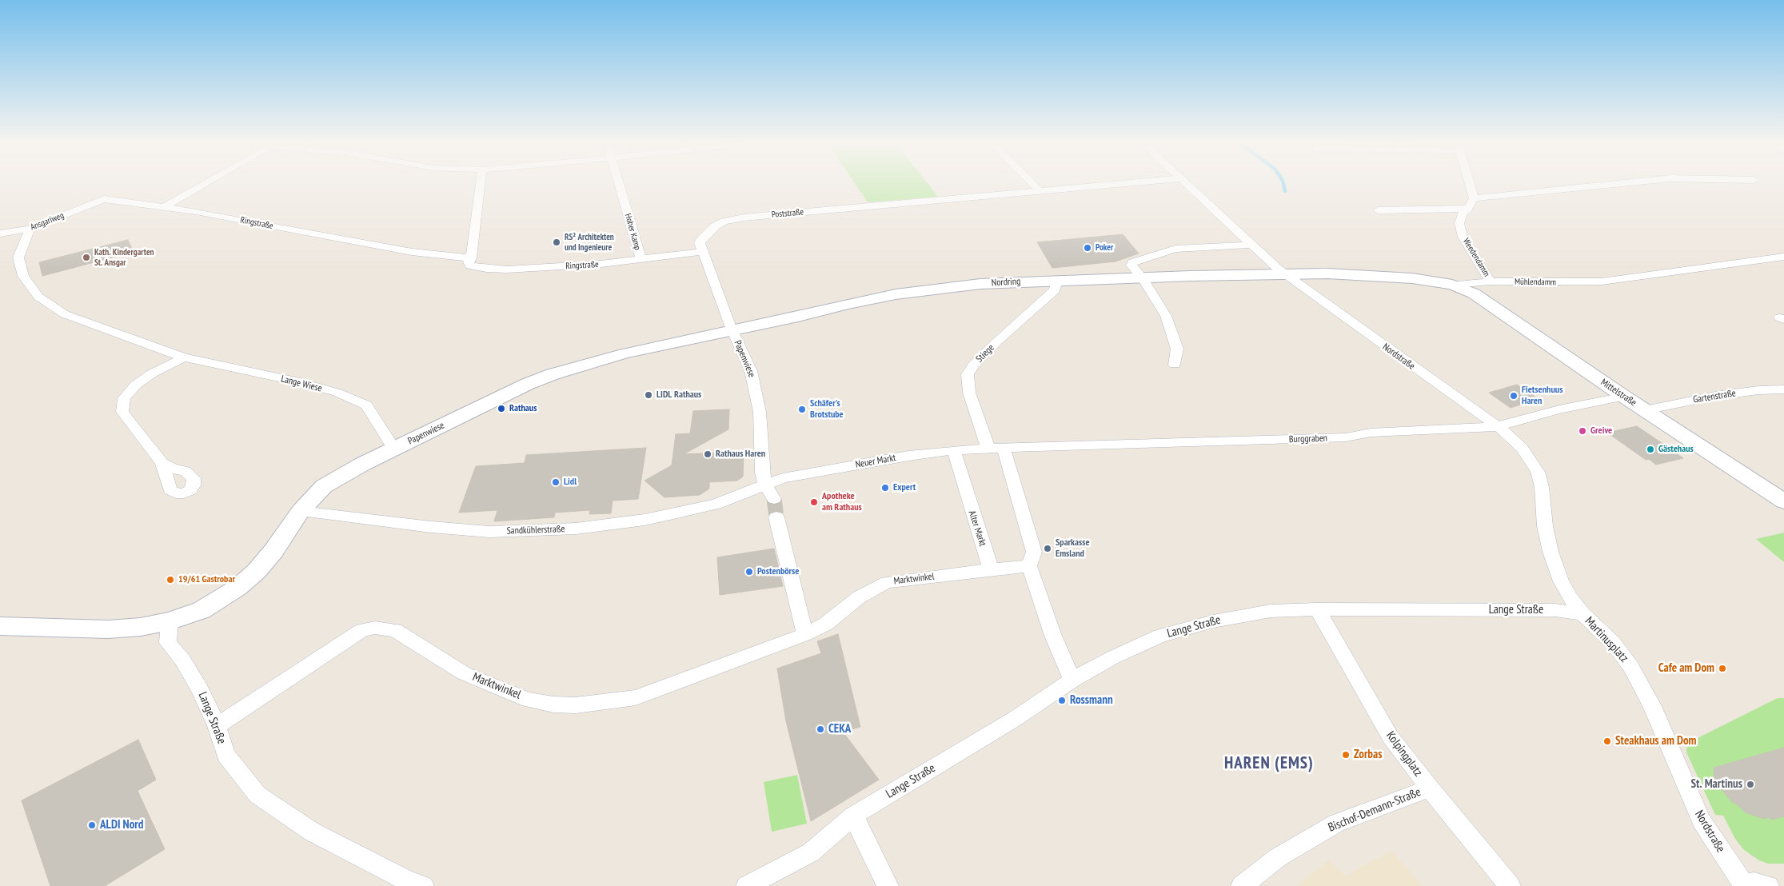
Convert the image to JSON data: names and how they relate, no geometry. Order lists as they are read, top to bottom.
{
  "streets": {
    "street": [
      "Poststraße",
      "Ansgariweg",
      "Ringstraße",
      "Hoher Kamp",
      "Weedendamm",
      "Nordring",
      "Mühlendamm",
      "Stiege",
      "Nordstraße",
      "Papenwiese",
      "Lange Wiese",
      "Mittelstraße",
      "Gartenstraße",
      "Burggraben",
      "Neuer Markt",
      "Alter Markt",
      "Sandkühlerstraße",
      "Marktwinkel",
      "Lange Straße",
      "Martinusplatz",
      "Kolpingplatz",
      "Bischof-Demann-Straße"
    ]
  },
  "crossings": [
    ["Poststraße", "Ringstraße"],
    ["Poststraße", "Papenwiese"],
    ["Ansgariweg", "Ringstraße"],
    ["Ansgariweg", "Lange Wiese"],
    ["Ringstraße", "Hoher Kamp"],
    ["Ringstraße", "Papenwiese"],
    ["Weedendamm", "Mühlendamm"],
    ["Nordring", "Mühlendamm"],
    ["Nordring", "Stiege"],
    ["Nordring", "Nordstraße"],
    ["Nordring", "Papenwiese"],
    ["Mühlendamm", "Nordstraße"],
    ["Mühlendamm", "Mittelstraße"],
    ["Stiege", "Burggraben"],
    ["Stiege", "Neuer Markt"],
    ["Nordstraße", "Burggraben"],
    ["Nordstraße", "Lange Straße"],
    ["Nordstraße", "Martinusplatz"],
    ["Papenwiese", "Lange Wiese"],
    ["Papenwiese", "Neuer Markt"],
    ["Papenwiese", "Sandkühlerstraße"],
    ["Papenwiese", "Lange Straße"],
    ["Mittelstraße", "Gartenstraße"],
    ["Mittelstraße", "Burggraben"],
    ["Burggraben", "Neuer Markt"],
    ["Neuer Markt", "Alter Markt"],
    ["Neuer Markt", "Sandkühlerstraße"],
    ["Alter Markt", "Marktwinkel"],
    ["Marktwinkel", "Lange Straße"],
    ["Lange Straße", "Martinusplatz"],
    ["Lange Straße", "Kolpingplatz"],
    ["Kolpingplatz", "Bischof-Demann-Straße"]
  ],
  "districts": ["HAREN (EMS)"],
  "places": [
    "RS² Architekten und Ingenieure",
    "Poker",
    "Kath. Kindergarten St. Ansgar",
    "LIDL Rathaus",
    "Fietsenhuus Haren",
    "Rathaus",
    "Schäfer's Brotstube",
    "Greive",
    "Gästehaus",
    "Rathaus Haren",
    "Lidl",
    "Expert",
    "Apotheke am Rathaus",
    "Sparkasse Emsland",
    "Postenbörse",
    "19/61 Gastrobar",
    "Cafe am Dom",
    "Rossmann",
    "CEKA",
    "Steakhaus am Dom",
    "Zorbas",
    "St. Martinus",
    "ALDI Nord"
  ]
}
